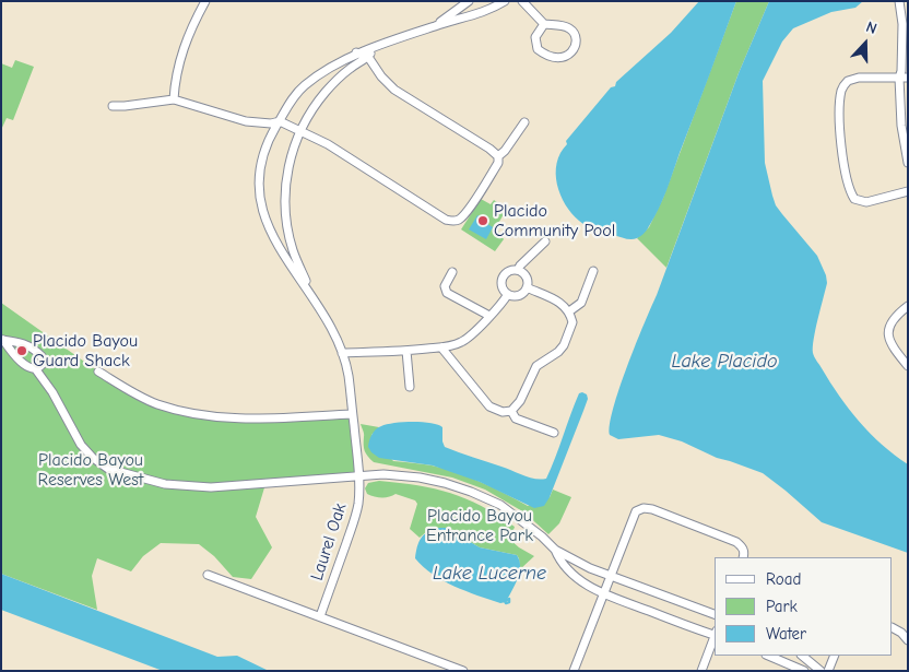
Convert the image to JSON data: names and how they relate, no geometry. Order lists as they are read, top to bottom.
{
  "streets": {
    "street": ["Laurel Oak"]
  },
  "water": ["Lake Placido", "Lake Lucerne"],
  "parks": ["Placido Bayou Reserves West", "Placido Bayou Entrance Park"],
  "places": ["Placido Community Pool", "Placido Bayou Guard Shack"],
  "legend": ["Road", "Park", "Water"],
  "north": "top"
}
